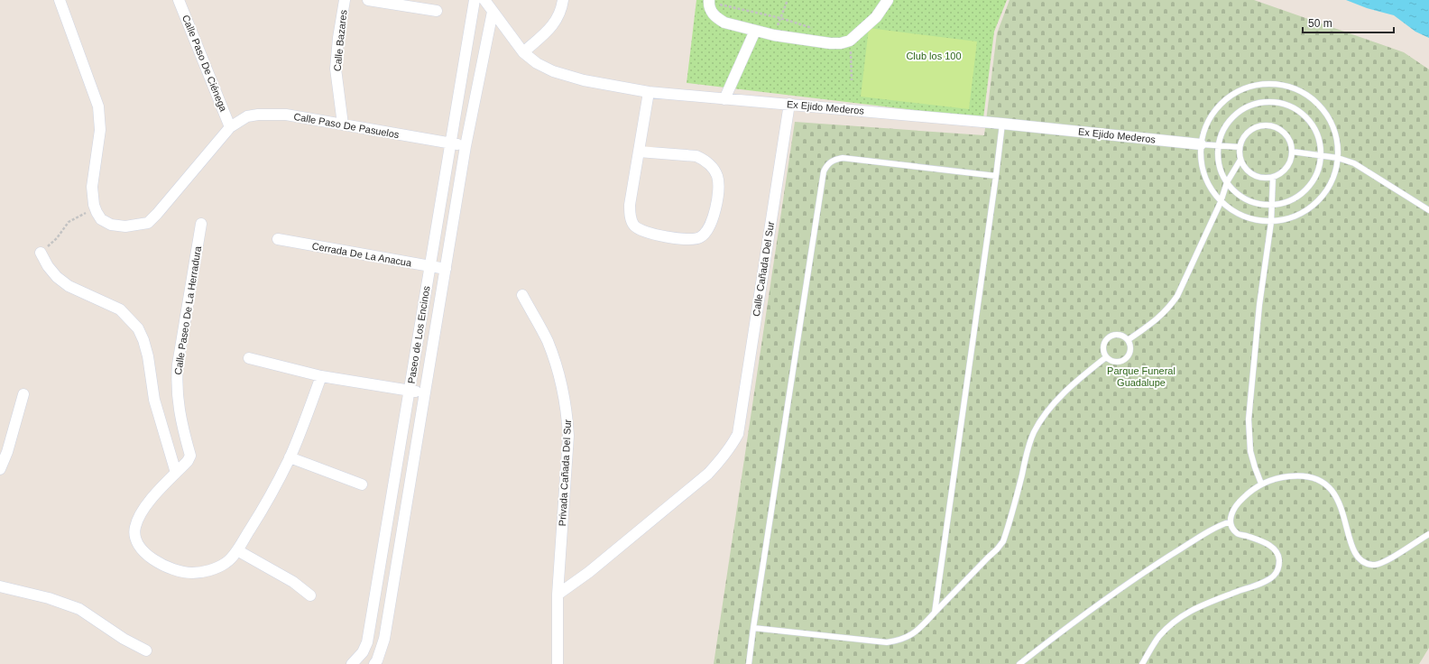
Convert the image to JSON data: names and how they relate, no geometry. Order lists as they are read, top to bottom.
{
  "streets": {
    "street": [
      "Calle Bazares",
      "Calle Paso De Ciénega",
      "Ex Ejido Mederos",
      "Calle Paso De Pasuelos",
      "Cerrada De La Anacua",
      "Calle Cañada Del Sur",
      "Calle Paseo De La Herradura",
      "Paseo de Los Encinos",
      "Privada Cañada Del Sur"
    ]
  },
  "crossings": [
    ["Calle Bazares", "Calle Paso De Pasuelos"],
    ["Calle Paso De Ciénega", "Calle Paso De Pasuelos"],
    ["Ex Ejido Mederos", "Calle Cañada Del Sur"],
    ["Ex Ejido Mederos", "Paseo de Los Encinos"],
    ["Calle Paso De Pasuelos", "Paseo de Los Encinos"],
    ["Cerrada De La Anacua", "Paseo de Los Encinos"],
    ["Calle Cañada Del Sur", "Privada Cañada Del Sur"]
  ],
  "parks": ["Club los 100", "Parque Funeral Guadalupe"],
  "scale_bar": "50 m"
}
